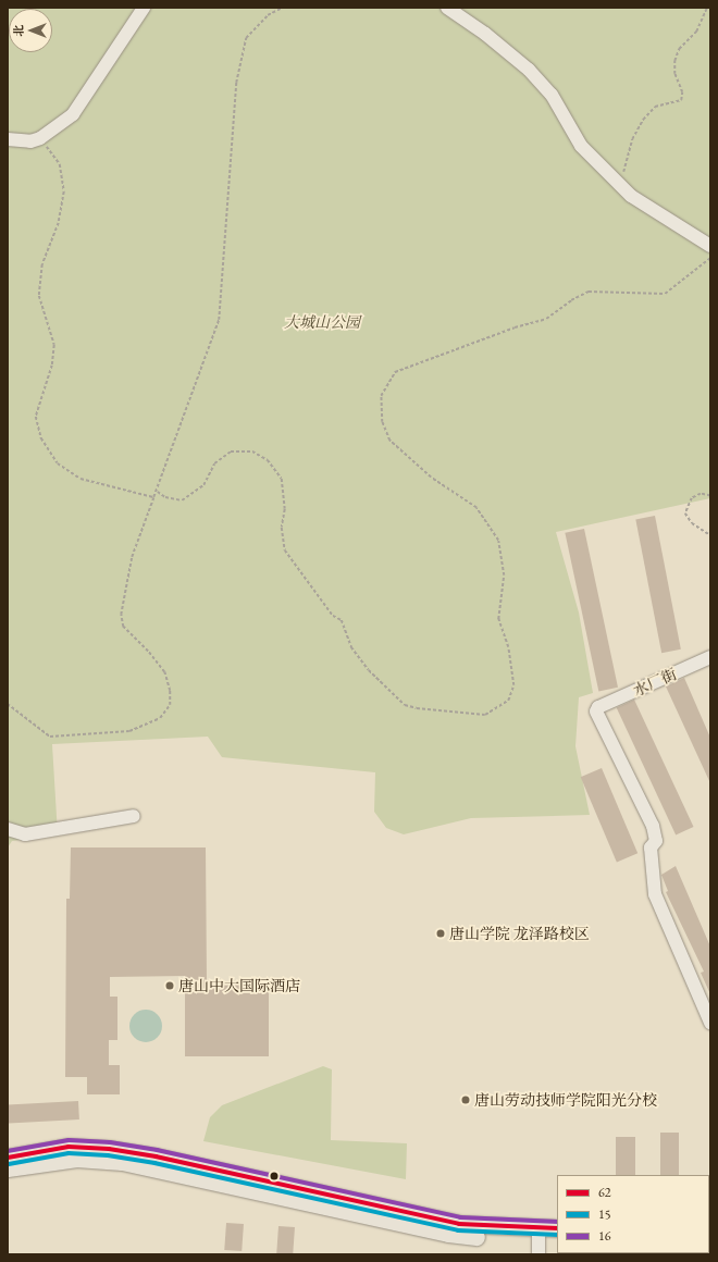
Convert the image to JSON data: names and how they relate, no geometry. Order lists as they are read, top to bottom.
{
  "streets": {
    "street": ["水厂街"]
  },
  "parks": ["大城山公园"],
  "places": ["唐山学院 龙泽路校区", "唐山中大国际酒店", "唐山劳动技师学院阳光分校"],
  "lines": ["transit line 16", "transit line 62", "transit line 15"],
  "legend": ["62", "15", "16"],
  "north": "left"
}
